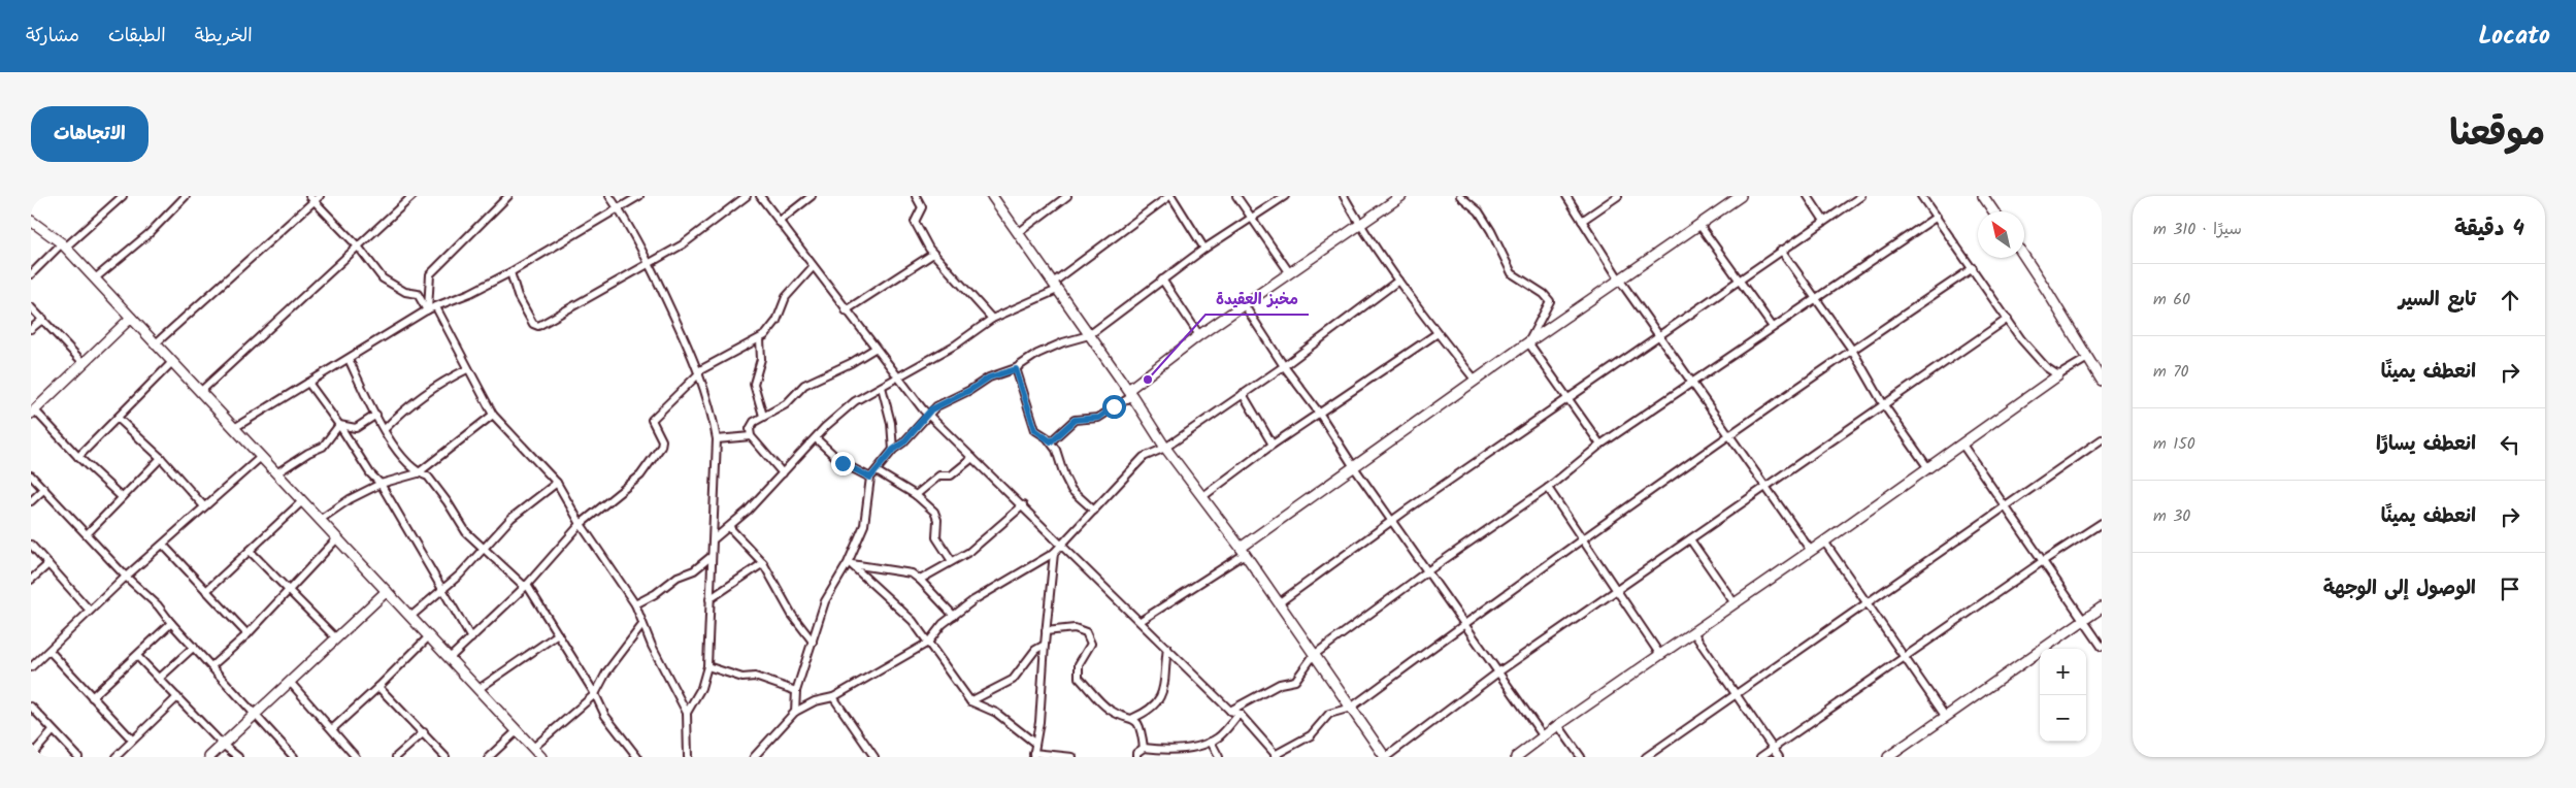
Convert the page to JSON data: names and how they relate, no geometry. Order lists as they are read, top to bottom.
{
  "places": ["مخبز العقيدة"],
  "north": "top left",
  "page": {
    "header": "Locato",
    "nav": ["الخريطة", "الطبقات", "مشاركة"],
    "title": "موقعنا",
    "buttons": "الاتجاهات",
    "heading": ["4 دقيقة", "سيرًا · 310 m"],
    "list": [
      ["تابع السير", "60 m"],
      ["انعطف يمينًا", "70 m"],
      ["انعطف يسارًا", "150 m"],
      ["انعطف يمينًا", "30 m"],
      "الوصول إلى الوجهة"
    ],
    "map_buttons": ["+", "−"]
  }
}
